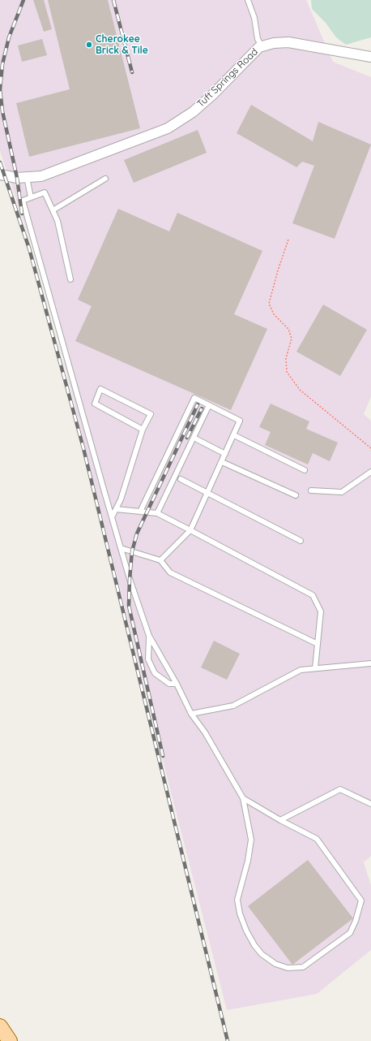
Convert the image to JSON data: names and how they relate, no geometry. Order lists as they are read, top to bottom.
{
  "streets": {
    "street": ["Tuft Springs Road"]
  },
  "places": ["Cherokee Brick & Tile"]
}
